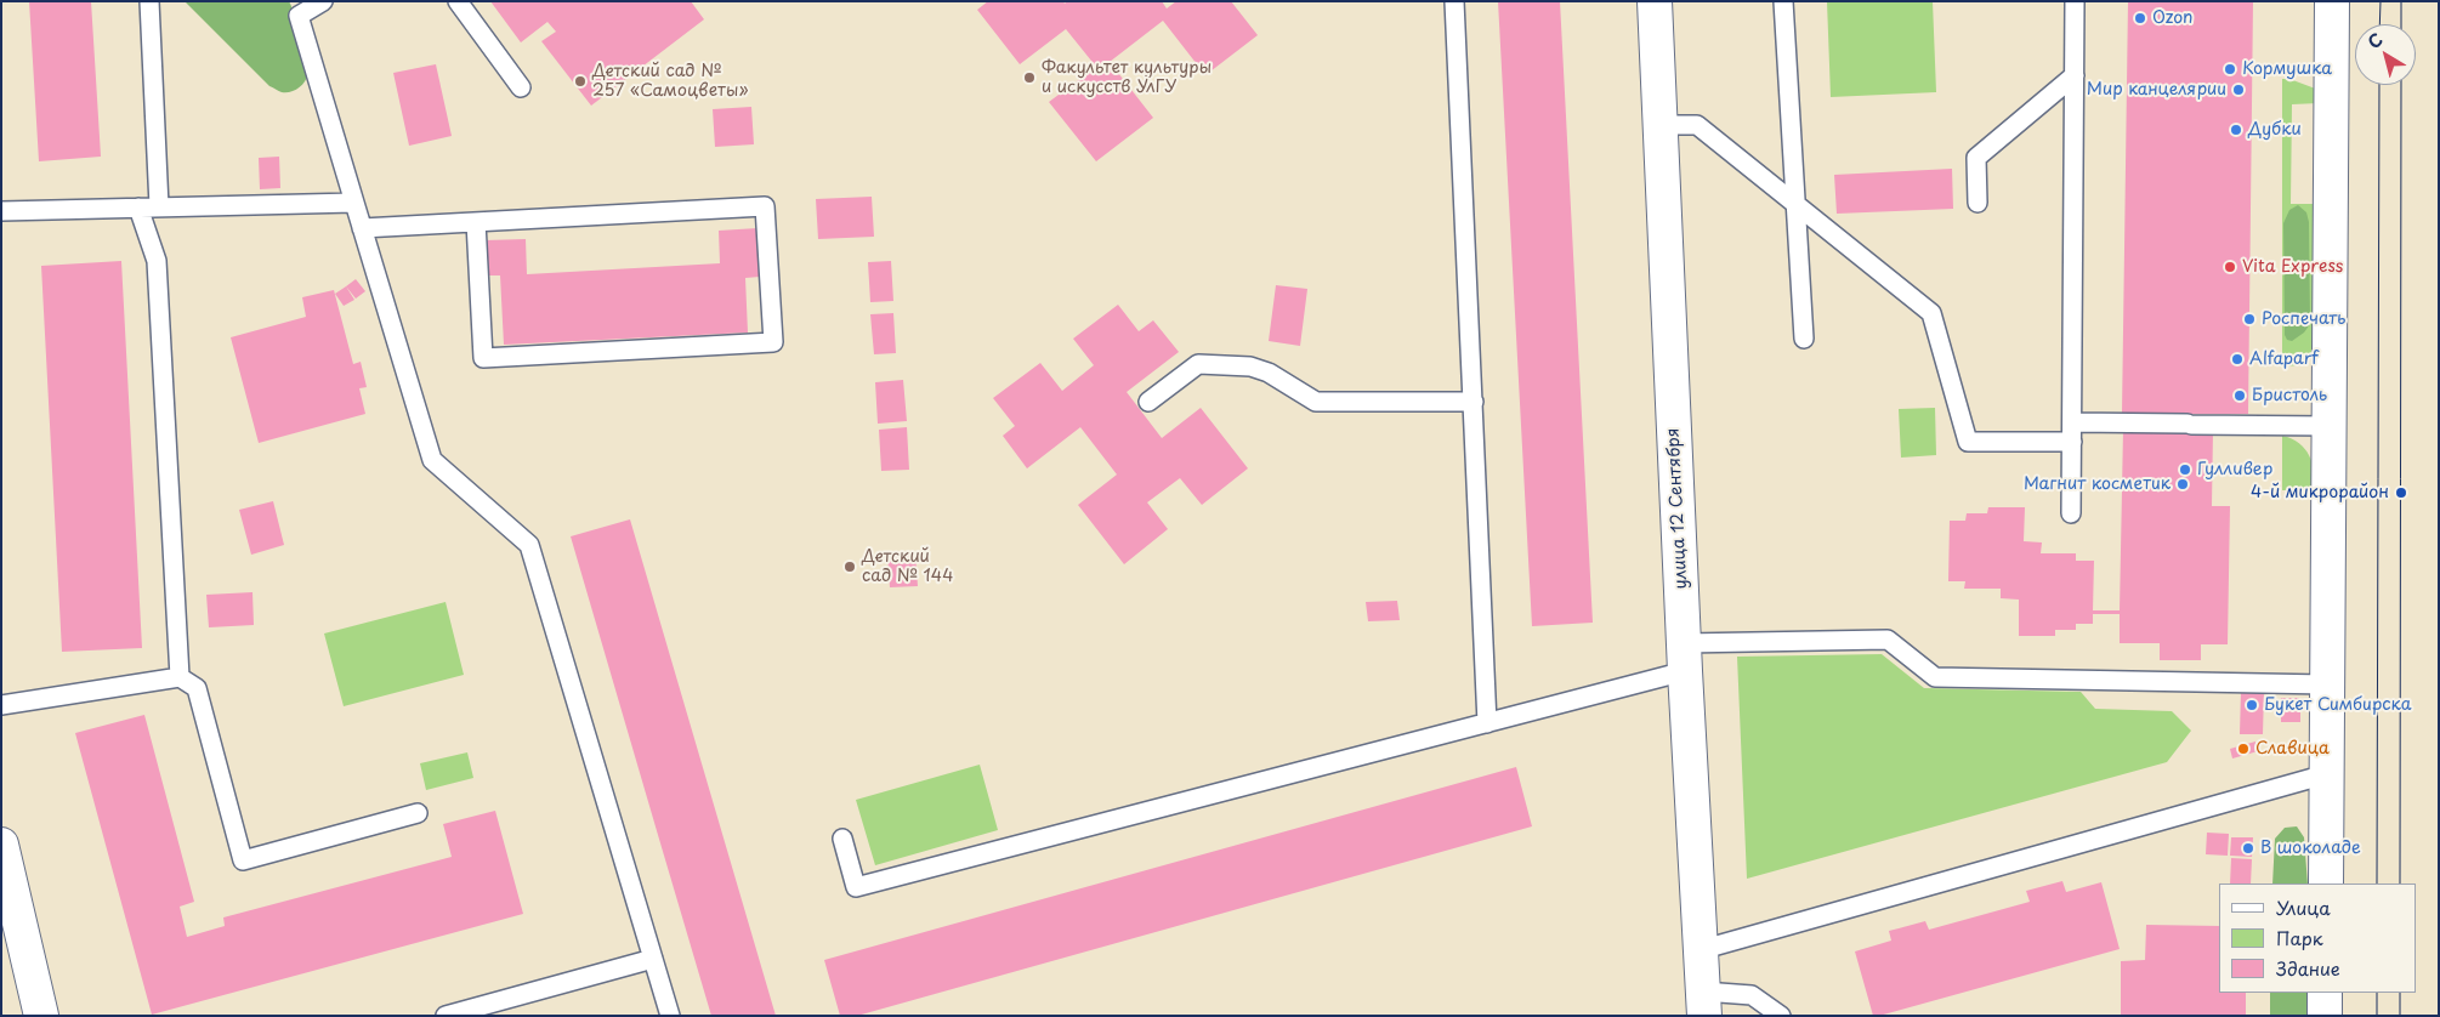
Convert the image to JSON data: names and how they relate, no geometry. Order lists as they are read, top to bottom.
{
  "streets": {
    "street": ["улица 12 Сентября"]
  },
  "places": [
    "Ozon",
    "Кормушка",
    "Факультет культуры и искусств УлГУ",
    "Детский сад № 257 «Самоцветы»",
    "Мир канцелярии",
    "Дубки",
    "Vita Express",
    "Роспечать",
    "Alfaparf",
    "Бристоль",
    "Гулливер",
    "Магнит косметик",
    "4-й микрорайон",
    "Детский сад № 144",
    "Букет Симбирска",
    "Славица",
    "В шоколаде"
  ],
  "legend": ["Улица", "Парк", "Здание"],
  "north": "top left"
}
